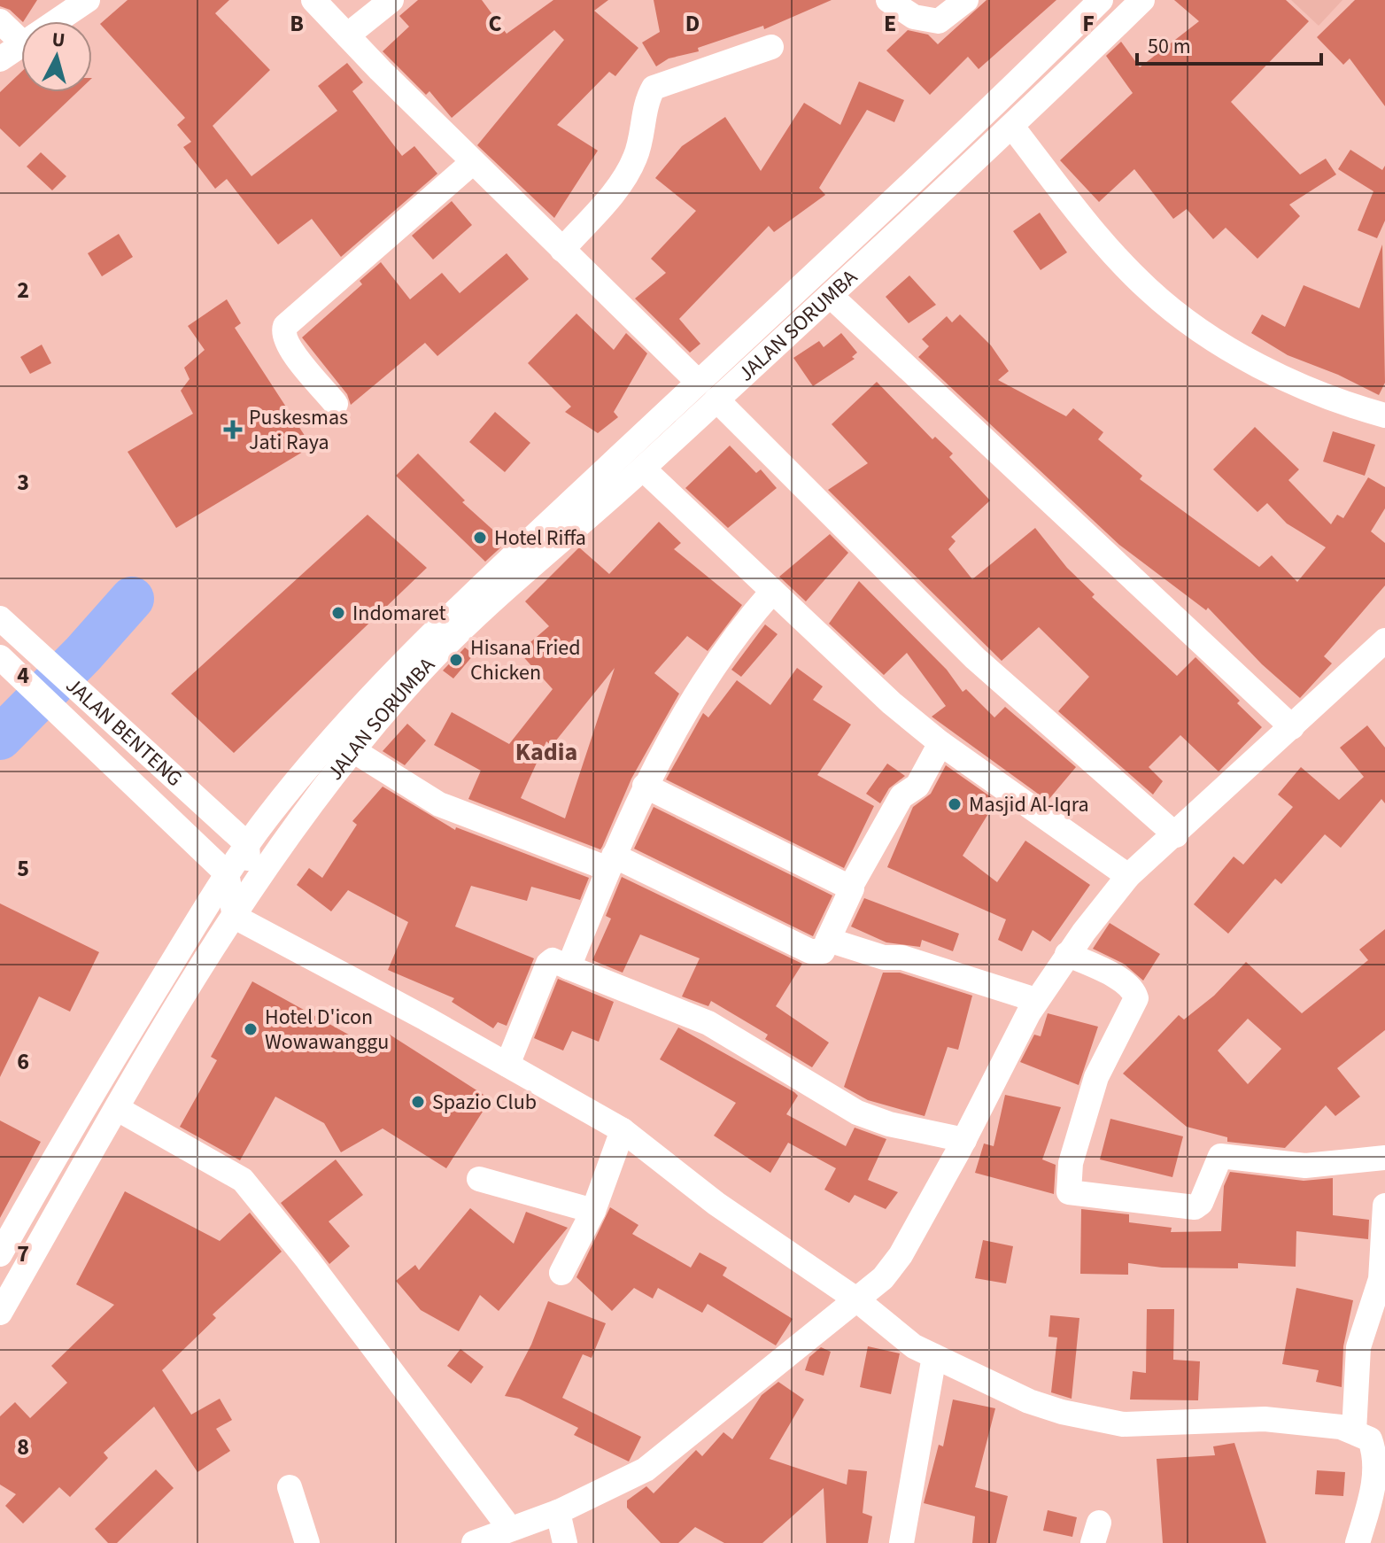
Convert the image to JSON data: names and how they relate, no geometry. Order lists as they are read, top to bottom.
{
  "streets": {
    "street": ["JALAN SORUMBA", "JALAN BENTENG"]
  },
  "crossings": [
    ["JALAN SORUMBA", "JALAN BENTENG"]
  ],
  "districts": ["Kadia"],
  "places": {
    "health": ["Puskesmas Jati Raya"],
    "other": [
      "Hotel Riffa",
      "Indomaret",
      "Hisana Fried Chicken",
      "Masjid Al-Iqra",
      "Hotel D'icon Wowawanggu",
      "Spazio Club"
    ]
  },
  "scale_bar": "50 m",
  "north": "top",
  "grid": {
    "columns": [
      "B",
      "C",
      "D",
      "E",
      "F"
    ],
    "rows": [
      "2",
      "3",
      "4",
      "5",
      "6",
      "7",
      "8"
    ]
  }
}
